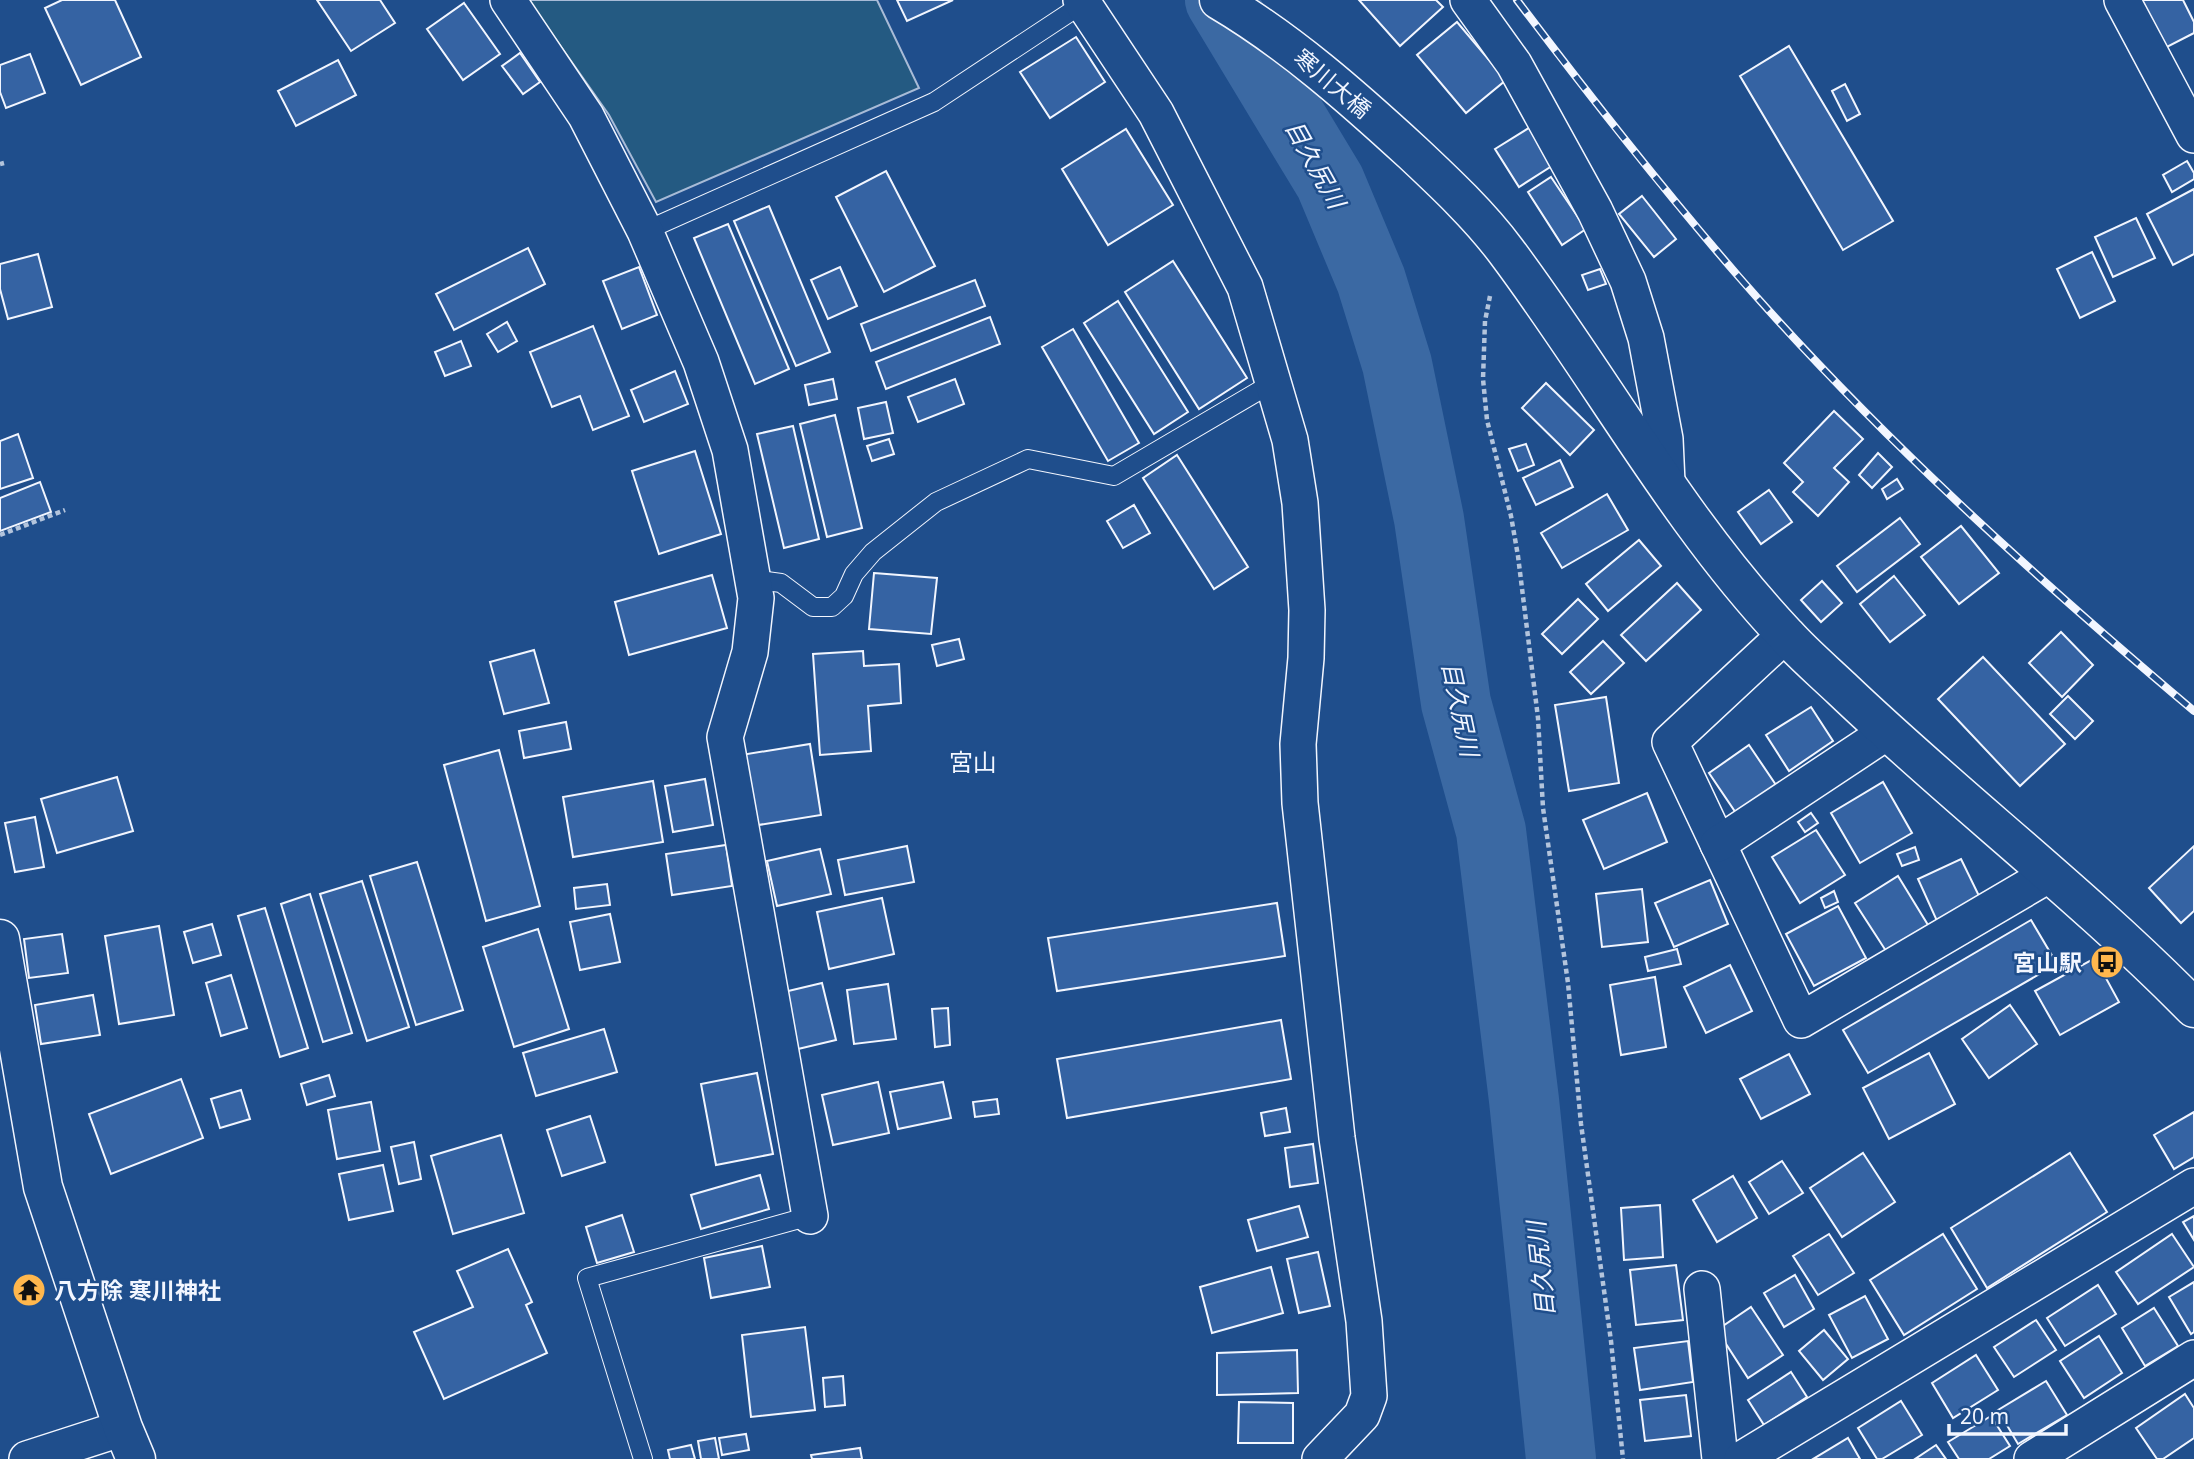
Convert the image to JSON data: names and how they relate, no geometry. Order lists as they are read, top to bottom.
{
  "streets": {
    "street": ["寒川大橋"]
  },
  "districts": ["宮山"],
  "water": ["目久尻川"],
  "places": {
    "bus stop": ["宮山駅"],
    "temple": ["八方除 寒川神社"]
  },
  "scale_bar": "20 m"
}
